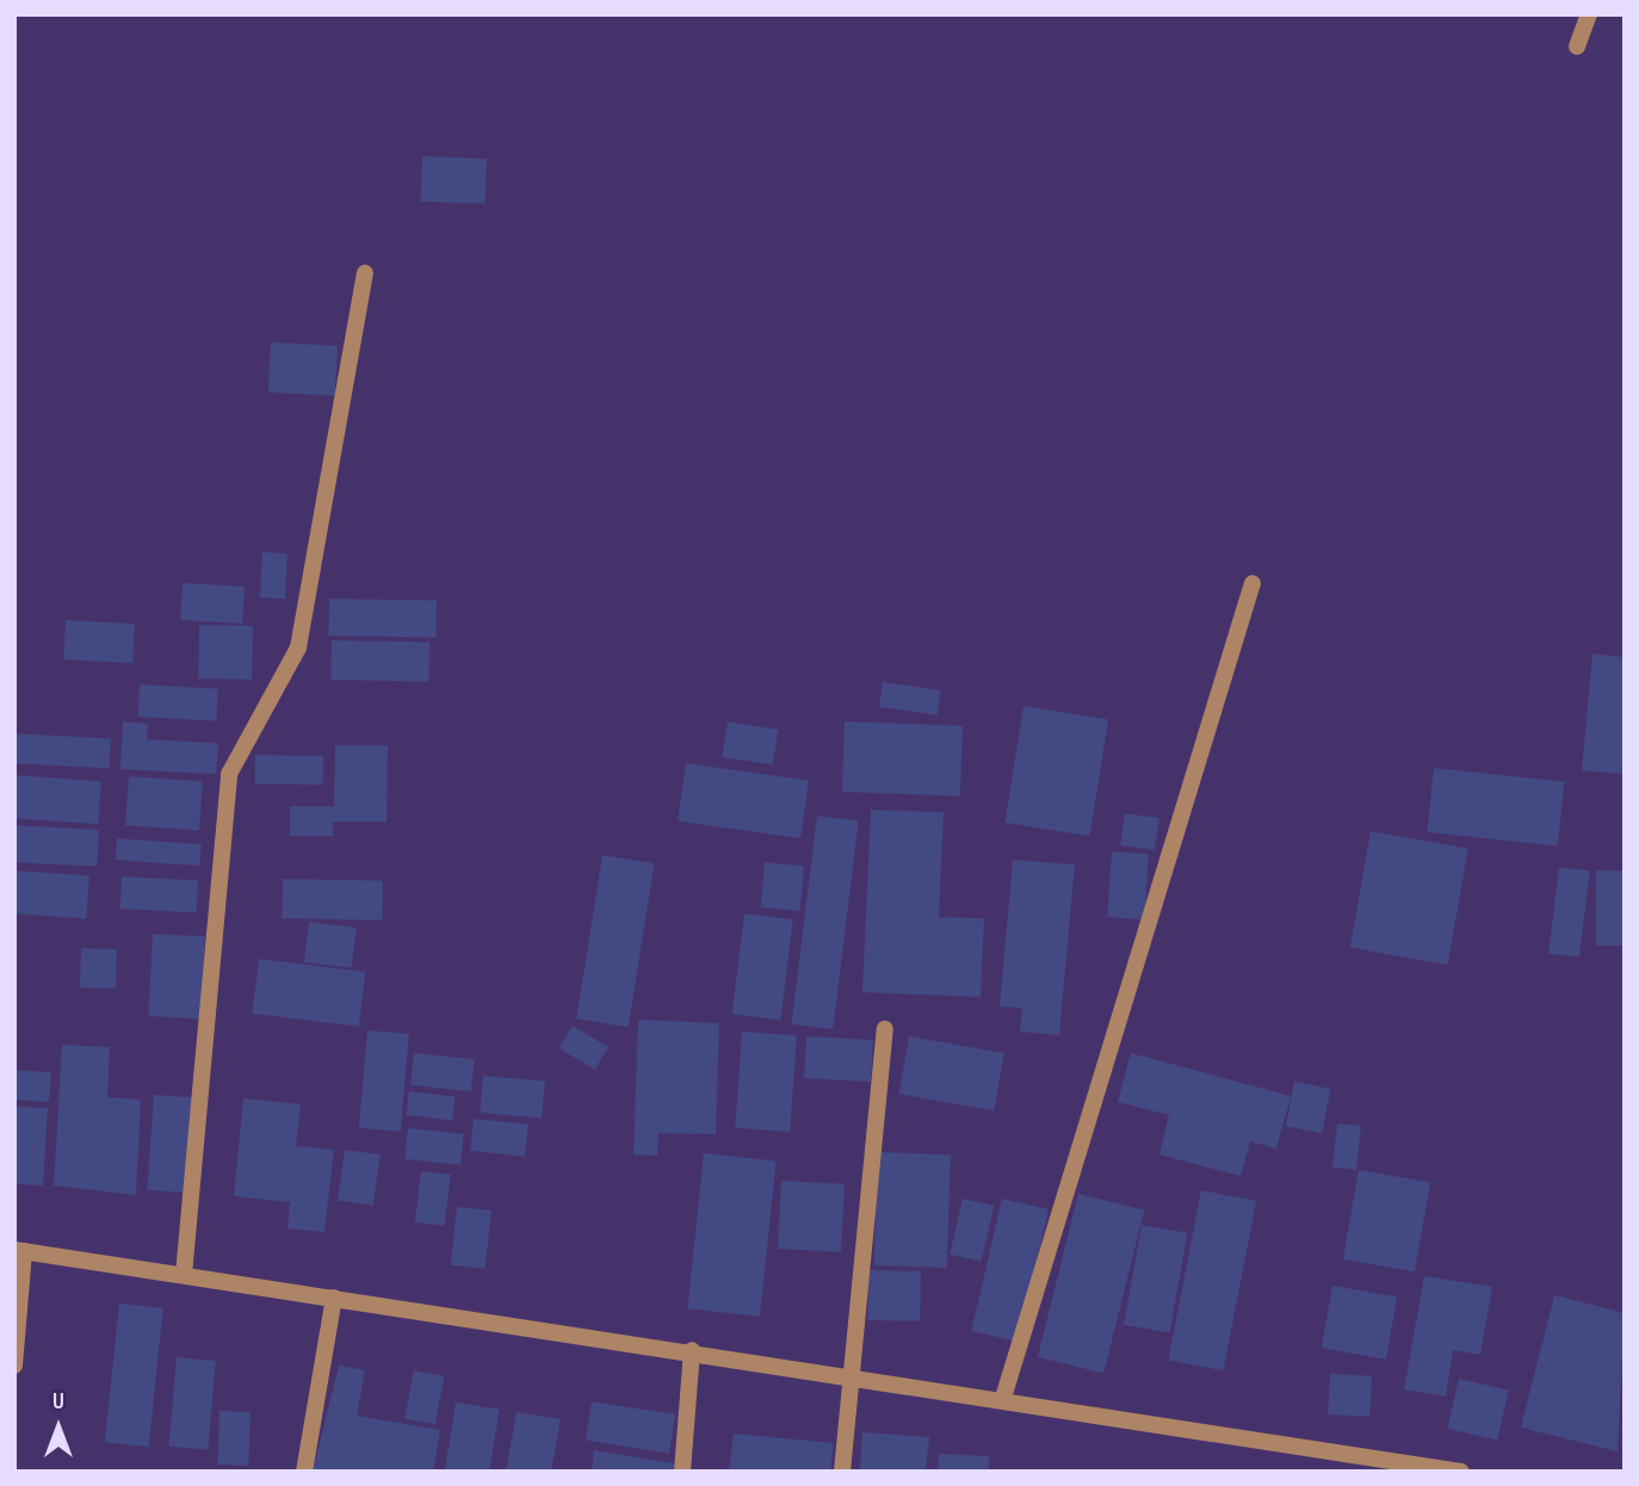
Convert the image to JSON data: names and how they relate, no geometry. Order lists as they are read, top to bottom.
{
  "north": "top"
}
